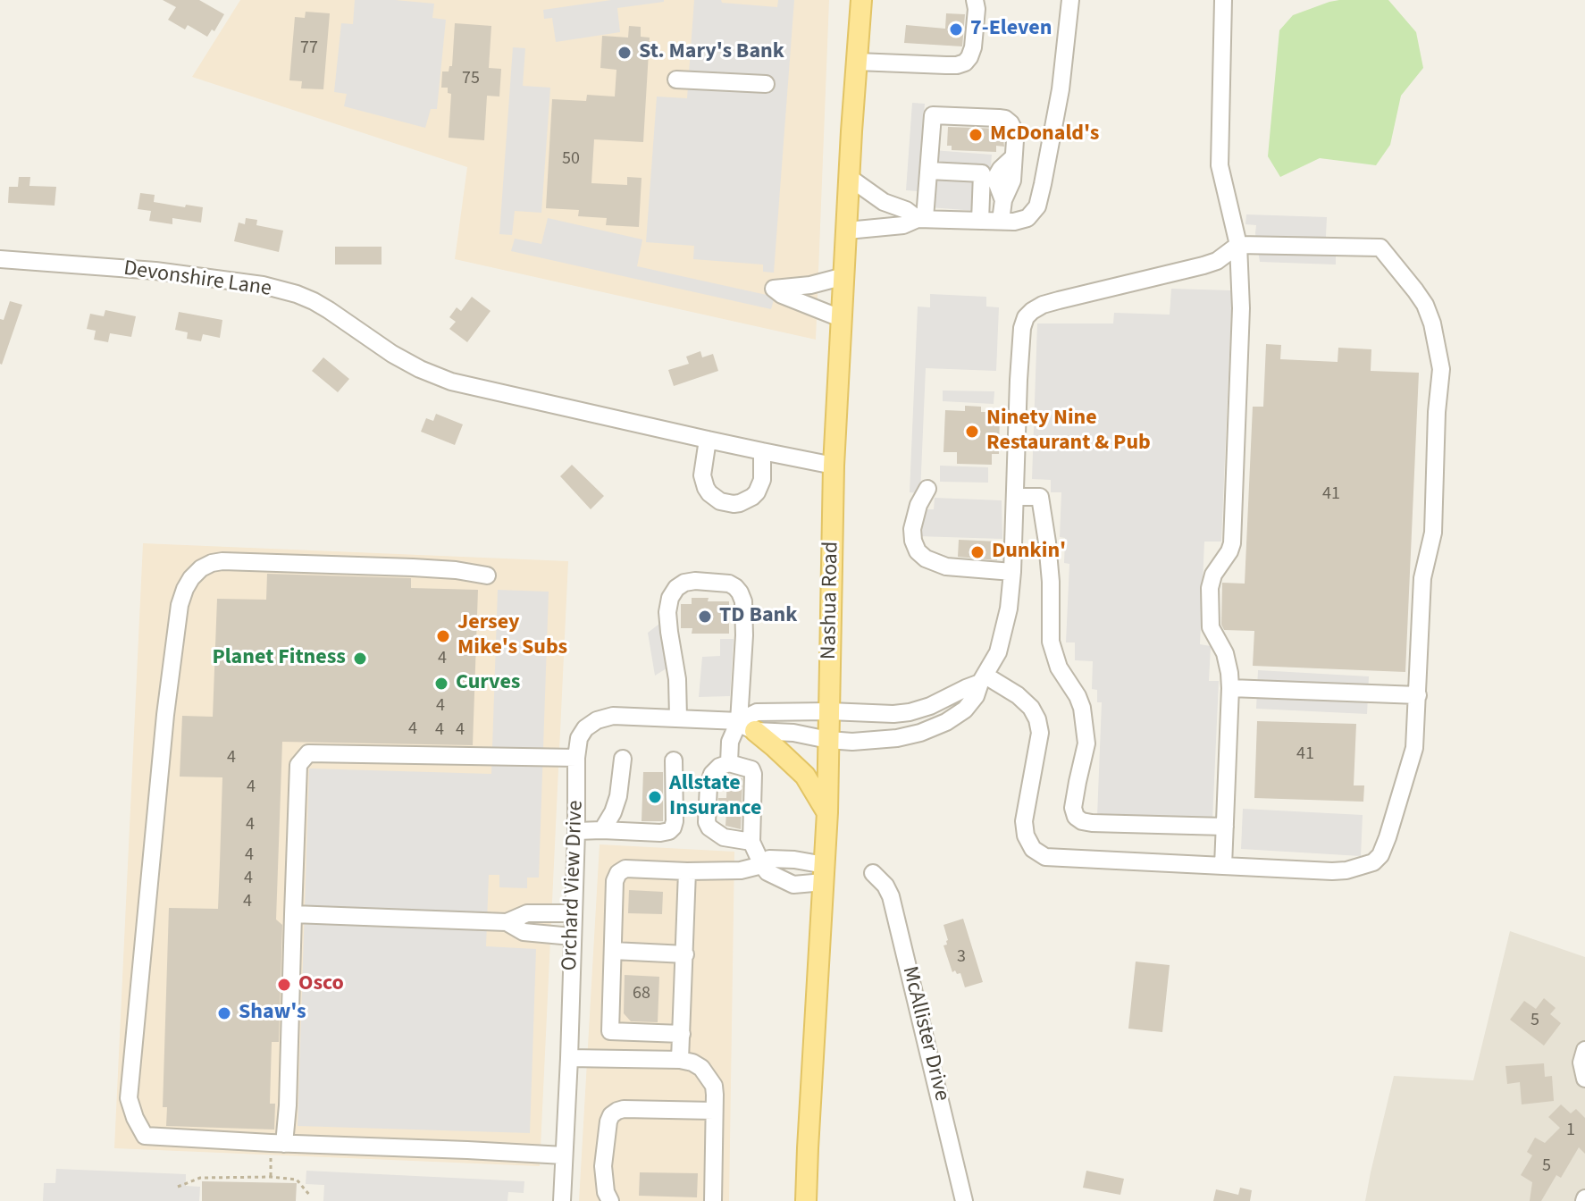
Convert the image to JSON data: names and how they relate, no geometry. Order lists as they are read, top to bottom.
{
  "streets": {
    "main road": ["Nashua Road"],
    "street": ["Devonshire Lane", "Orchard View Drive", "McAllister Drive"]
  },
  "crossings": [
    ["Devonshire Lane", "Nashua Road"],
    ["Nashua Road", "Orchard View Drive"]
  ],
  "places": [
    "7-Eleven",
    "St. Mary's Bank",
    "McDonald's",
    "Ninety Nine Restaurant & Pub",
    "Dunkin'",
    "TD Bank",
    "Jersey Mike's Subs",
    "Planet Fitness",
    "Curves",
    "Allstate Insurance",
    "Osco",
    "Shaw's"
  ],
  "house_numbers": [
    "77",
    "75",
    "50",
    "41",
    "4",
    "4",
    "4",
    "4",
    "4",
    "41",
    "4",
    "4",
    "4",
    "4",
    "4",
    "4",
    "3",
    "68",
    "5",
    "1",
    "5"
  ]
}
